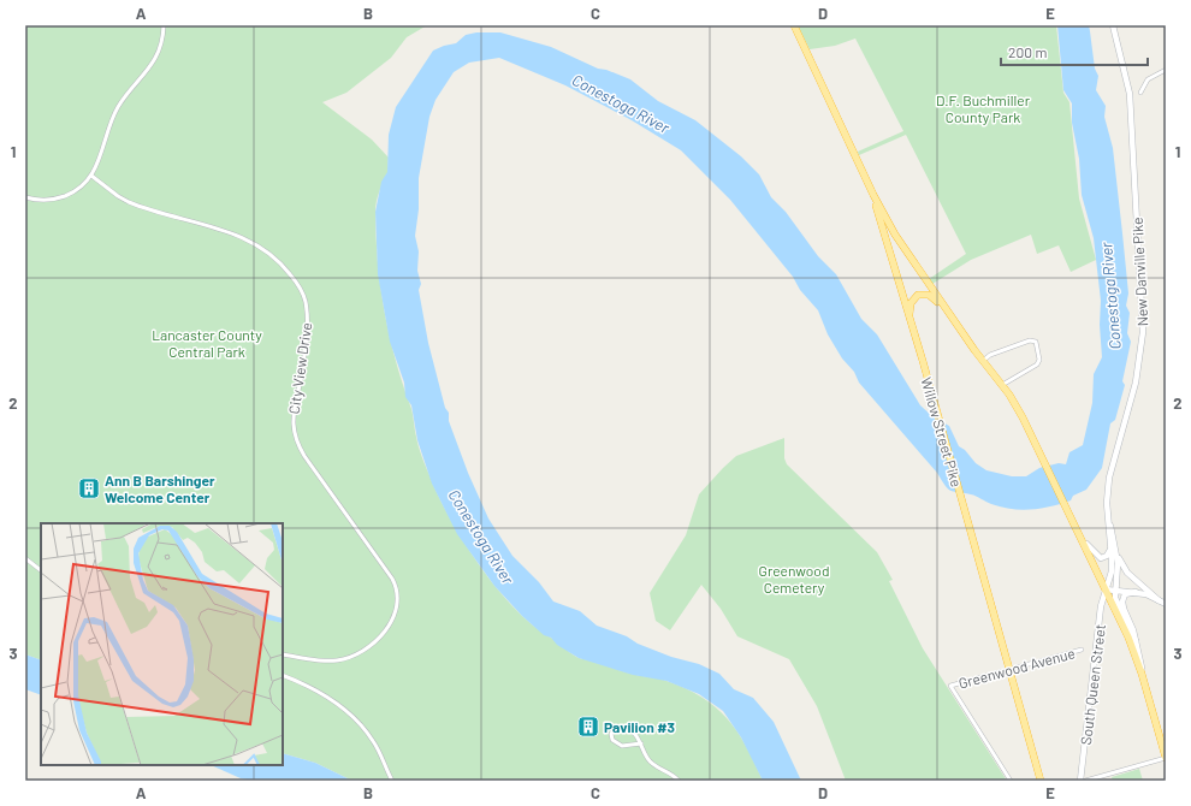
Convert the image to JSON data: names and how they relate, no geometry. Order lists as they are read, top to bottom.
{
  "streets": {
    "highway": ["Willow Street Pike"],
    "main road": ["New Danville Pike", "South Queen Street"],
    "street": ["City View Drive", "Greenwood Avenue"]
  },
  "crossings": [
    ["New Danville Pike", "Willow Street Pike"],
    ["New Danville Pike", "South Queen Street"],
    ["Willow Street Pike", "Greenwood Avenue"],
    ["Willow Street Pike", "South Queen Street"]
  ],
  "water": ["Conestoga River"],
  "parks": ["D.F. Buchmiller County Park", "Lancaster County Central Park", "Greenwood Cemetery"],
  "places": {
    "building": ["Ann B Barshinger Welcome Center", "Pavilion #3"]
  },
  "scale_bar": "200 m",
  "grid": {
    "columns": [
      "A",
      "B",
      "C",
      "D",
      "E"
    ],
    "rows": ["1", "2", "3"]
  }
}
